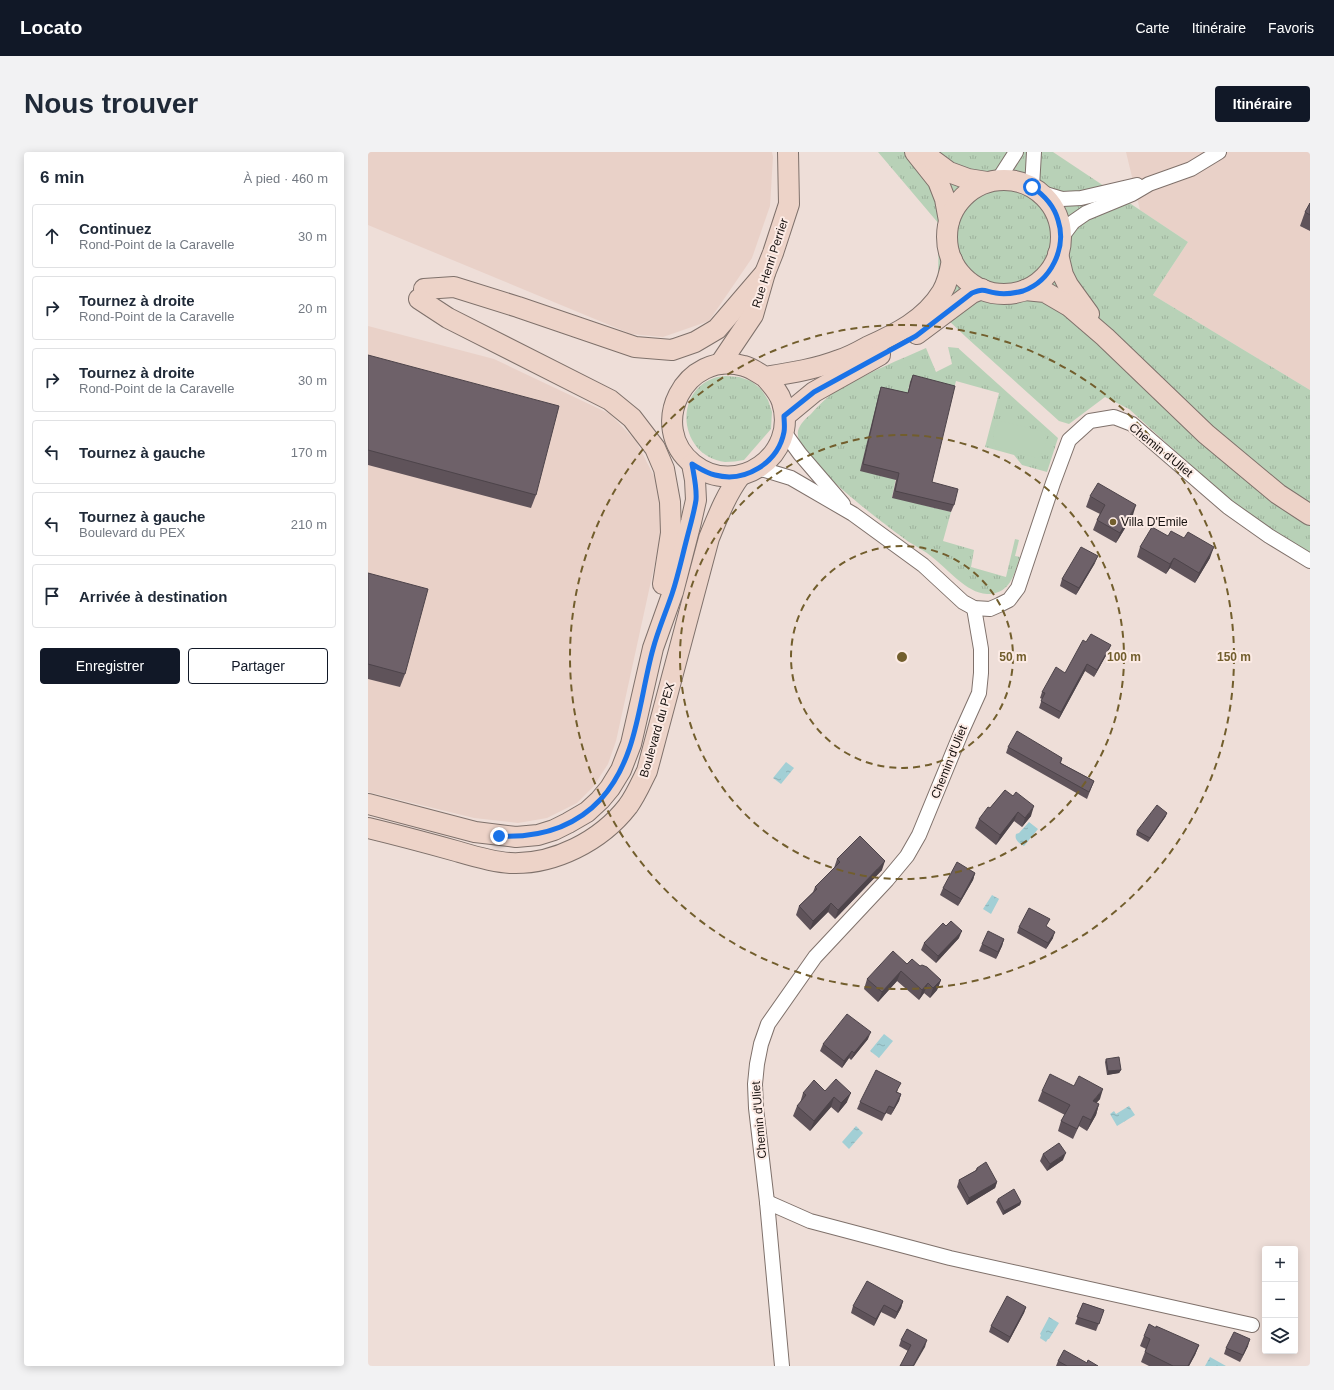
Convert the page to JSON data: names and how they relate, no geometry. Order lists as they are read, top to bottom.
{
  "streets": {
    "main road": ["Rue Henri Perrier", "Boulevard du PEX"],
    "street": ["Chemin d'Uliet"]
  },
  "crossings": [
    ["Rue Henri Perrier", "Boulevard du PEX"]
  ],
  "places": ["Villa D'Emile"],
  "page": {
    "header": "Locato",
    "nav": ["Carte", "Itinéraire", "Favoris"],
    "buttons": [
      "Itinéraire",
      ["Enregistrer", "Partager"]
    ],
    "title": "Nous trouver",
    "heading": ["6 min", "À pied · 460 m"],
    "list": [
      ["Continuez", "Rond-Point de la Caravelle", "30 m"],
      ["Tournez à droite", "Rond-Point de la Caravelle", "20 m"],
      ["Tournez à droite", "Rond-Point de la Caravelle", "30 m"],
      ["Tournez à gauche", "170 m"],
      ["Tournez à gauche", "Boulevard du PEX", "210 m"],
      "Arrivée à destination"
    ],
    "map_buttons": ["+", "−"]
  },
  "rings": ["50 m", "100 m", "150 m"]
}
